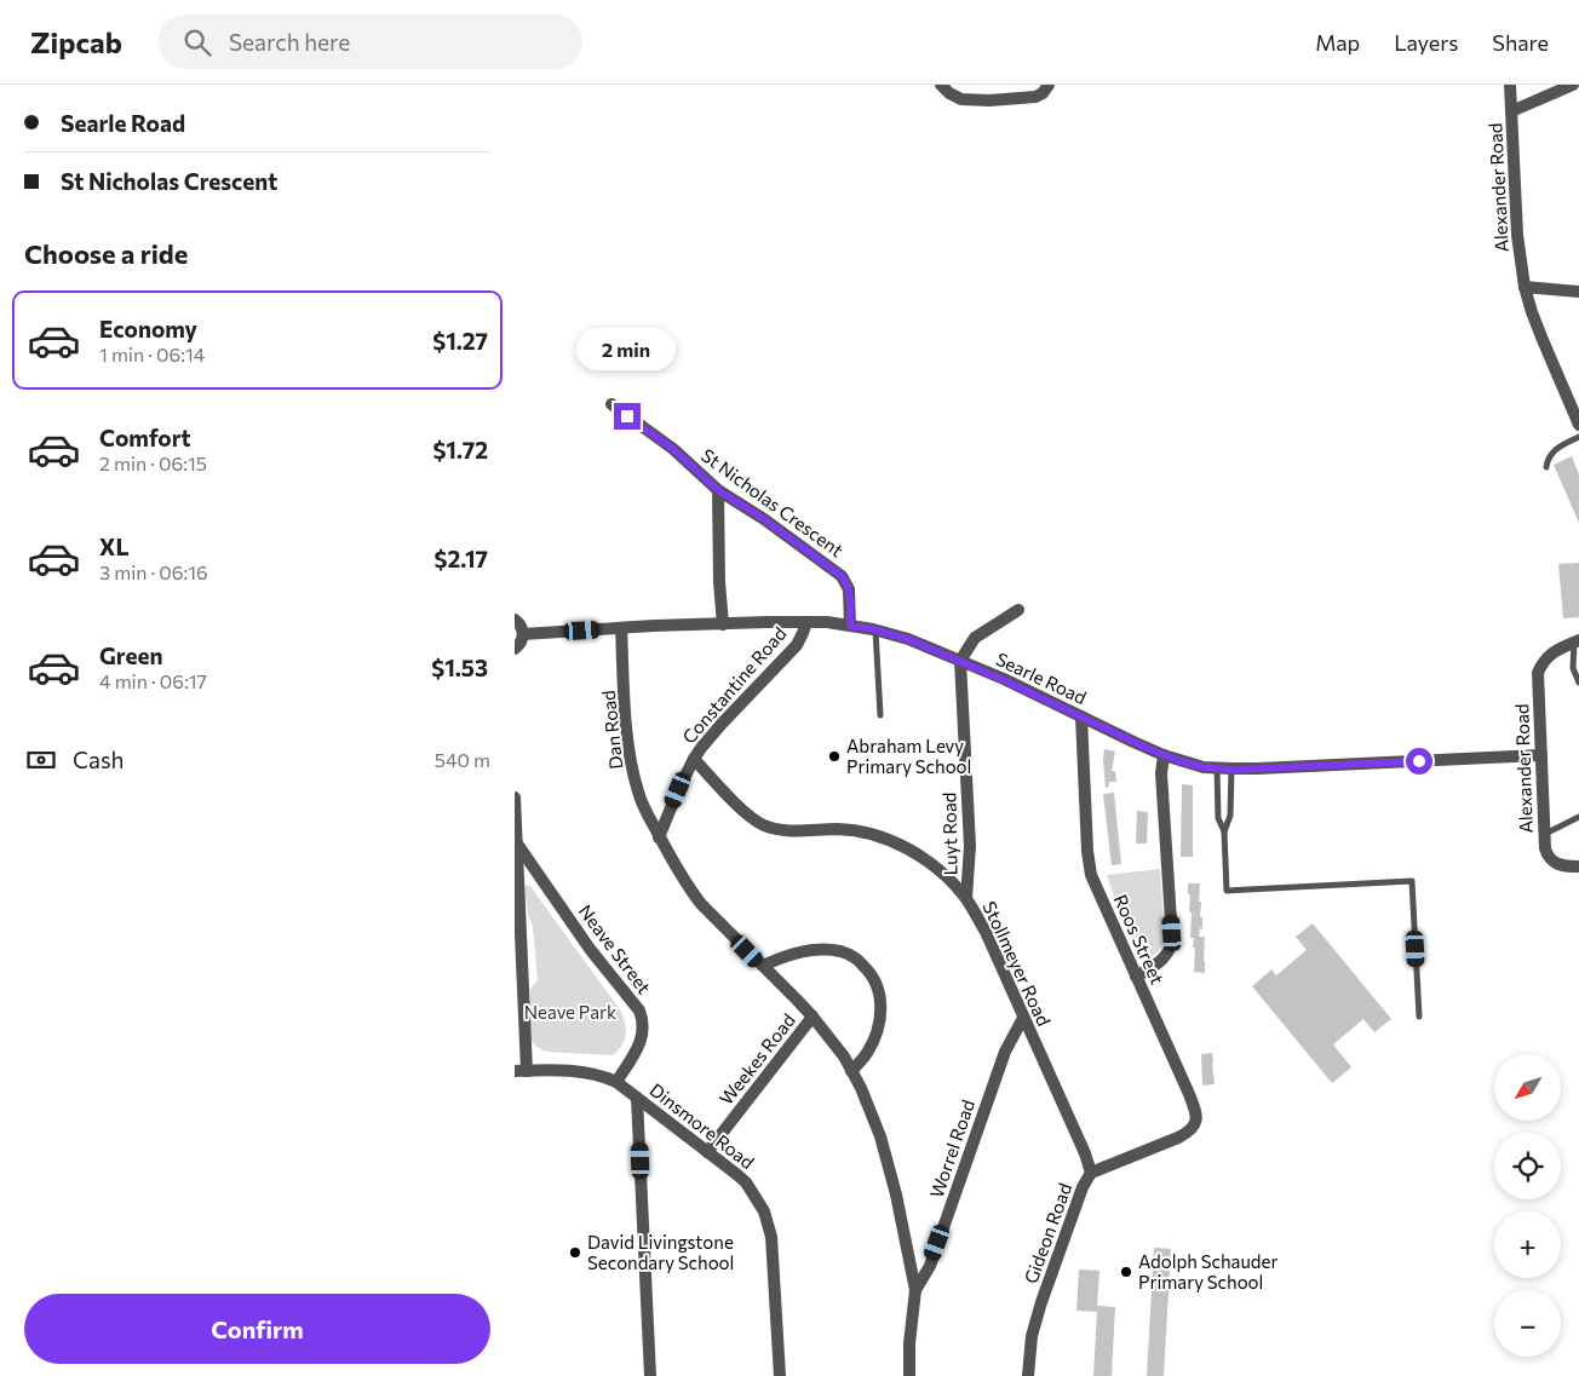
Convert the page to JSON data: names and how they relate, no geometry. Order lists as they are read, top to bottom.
{
  "streets": {
    "street": [
      "Alexander Road",
      "St Nicholas Crescent",
      "Searle Road",
      "Constantine Road",
      "Dan Road",
      "Luyt Road",
      "Roos Street",
      "Neave Street",
      "Stollmeyer Road",
      "Weekes Road",
      "Dinsmore Road",
      "Worrel Road",
      "Gideon Road"
    ]
  },
  "crossings": [
    ["Alexander Road", "Searle Road"],
    ["St Nicholas Crescent", "Searle Road"],
    ["Searle Road", "Constantine Road"],
    ["Searle Road", "Dan Road"],
    ["Searle Road", "Luyt Road"],
    ["Searle Road", "Roos Street"],
    ["Constantine Road", "Dan Road"],
    ["Constantine Road", "Stollmeyer Road"],
    ["Luyt Road", "Stollmeyer Road"],
    ["Roos Street", "Gideon Road"],
    ["Neave Street", "Dinsmore Road"],
    ["Stollmeyer Road", "Worrel Road"],
    ["Stollmeyer Road", "Gideon Road"],
    ["Weekes Road", "Dinsmore Road"]
  ],
  "parks": ["Neave Park"],
  "places": ["Abraham Levy Primary School", "David Livingstone Secondary School", "Adolph Schauder Primary School"],
  "north": "bottom left",
  "page": {
    "header": "Zipcab",
    "search": "Search here",
    "nav": ["Map", "Layers", "Share"],
    "banner": ["Searle Road", "St Nicholas Crescent"],
    "heading": "Choose a ride",
    "list": [
      {
        "name": "Economy",
        "note": "1 min · 06:14",
        "value": "$1.27"
      },
      {
        "name": "Comfort",
        "note": "2 min · 06:15",
        "value": "$1.72"
      },
      {
        "name": "XL",
        "note": "3 min · 06:16",
        "value": "$2.17"
      },
      {
        "name": "Green",
        "note": "4 min · 06:17",
        "value": "$1.53"
      }
    ],
    "bubble": "2 min",
    "pay": ["Cash", "540 m"],
    "map_buttons": ["+", "−"],
    "buttons": "Confirm"
  }
}
